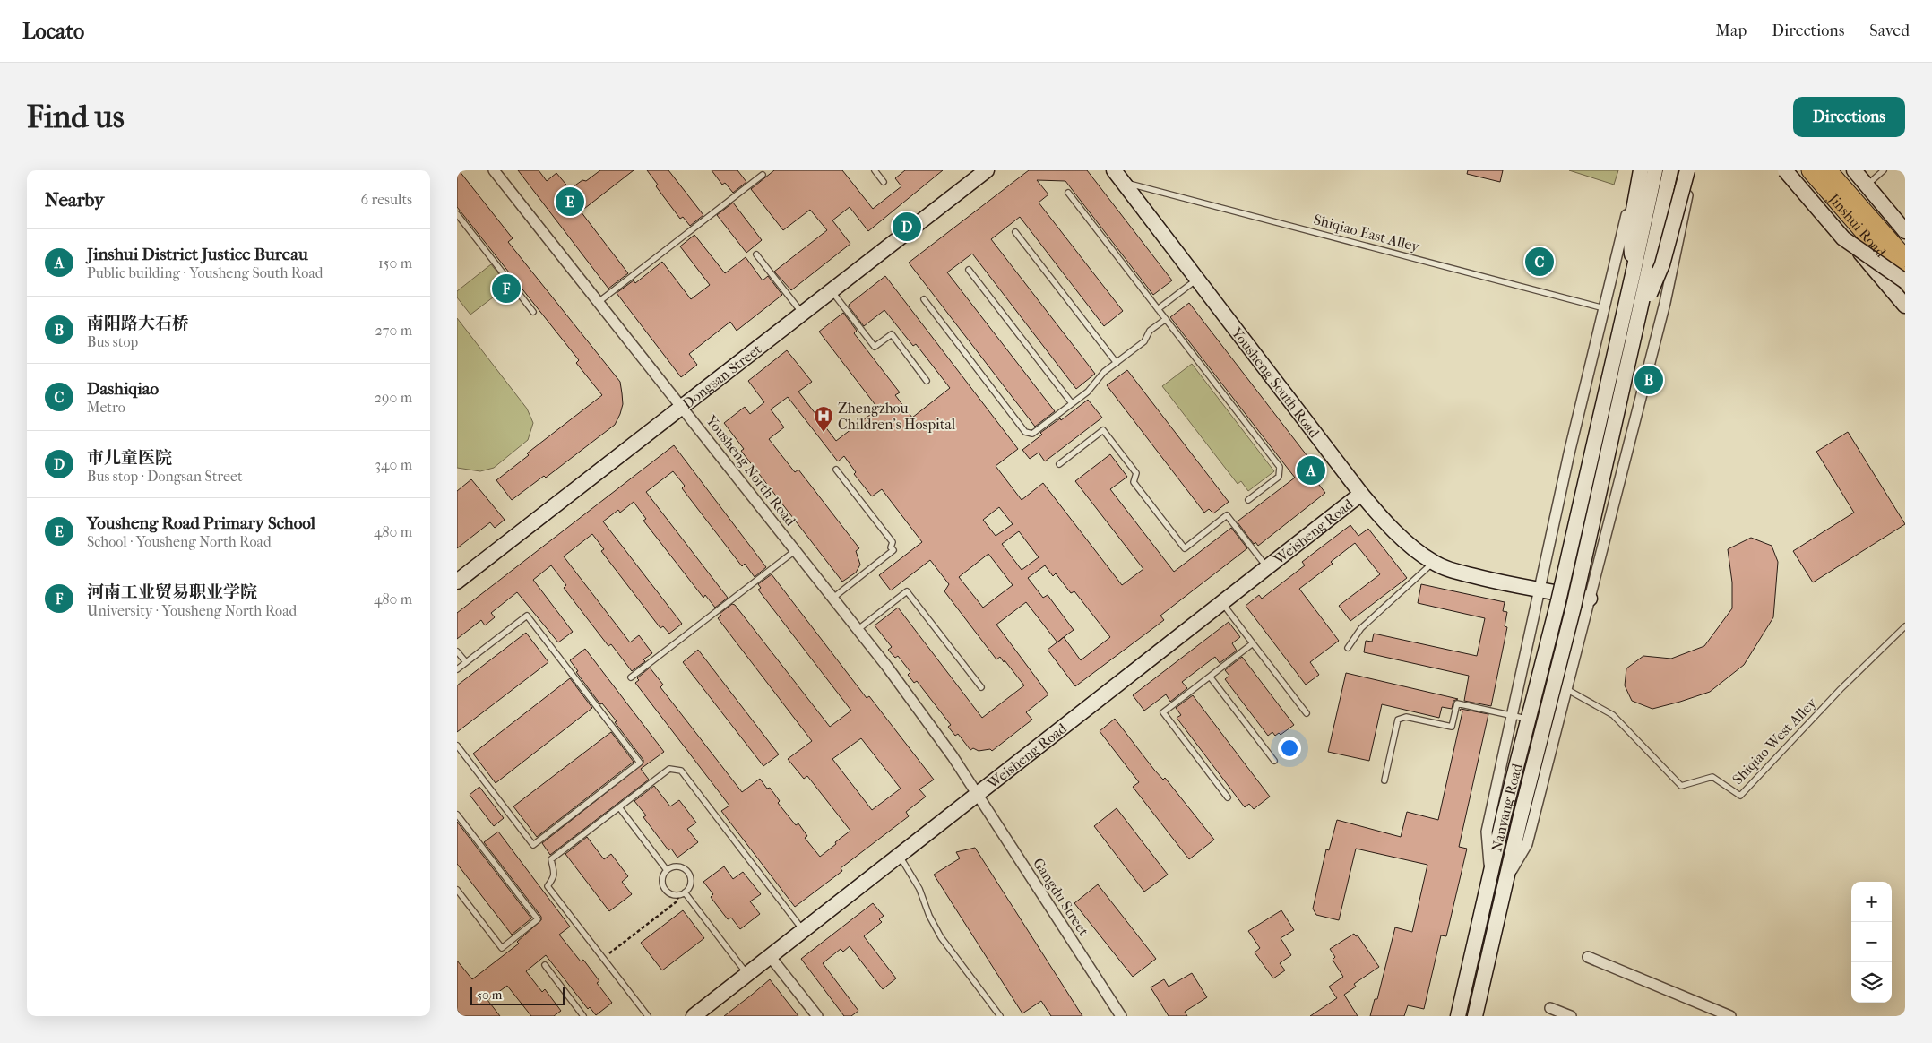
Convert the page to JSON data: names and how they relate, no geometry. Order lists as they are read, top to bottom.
{
  "streets": {
    "main road": ["Jinshui Road"],
    "street": [
      "Dongsan Street",
      "Yousheng South Road",
      "Yousheng North Road",
      "Weisheng Road",
      "Nanyang Road",
      "Gangdu Street"
    ],
    "lane": ["Shiqiao East Alley", "Shiqiao West Alley"]
  },
  "crossings": [
    ["Shiqiao East Alley", "Yousheng South Road"],
    ["Dongsan Street", "Yousheng North Road"],
    ["Yousheng South Road", "Weisheng Road"],
    ["Yousheng North Road", "Weisheng Road"],
    ["Yousheng North Road", "Gangdu Street"],
    ["Weisheng Road", "Gangdu Street"]
  ],
  "places": {
    "hospital": ["Zhengzhou Children's Hospital"]
  },
  "scale_bar": "50 m",
  "page": {
    "header": "Locato",
    "nav": ["Map", "Directions", "Saved"],
    "buttons": "Directions",
    "title": "Find us",
    "heading": ["Nearby", "6 results"],
    "pins": [
      "E",
      "D",
      "C",
      "F",
      "B",
      "A"
    ],
    "list": [
      {
        "mark": "A",
        "name": "Jinshui District Justice Bureau",
        "note": "Public building · Yousheng South Road",
        "value": "150 m"
      },
      {
        "mark": "B",
        "name": "南阳路大石桥",
        "note": "Bus stop",
        "value": "270 m"
      },
      {
        "mark": "C",
        "name": "Dashiqiao",
        "note": "Metro",
        "value": "290 m"
      },
      {
        "mark": "D",
        "name": "市儿童医院",
        "note": "Bus stop · Dongsan Street",
        "value": "340 m"
      },
      {
        "mark": "E",
        "name": "Yousheng Road Primary School",
        "note": "School · Yousheng North Road",
        "value": "480 m"
      },
      {
        "mark": "F",
        "name": "河南工业贸易职业学院",
        "note": "University · Yousheng North Road",
        "value": "480 m"
      }
    ],
    "map_buttons": ["+", "−"],
    "scale": "50 m"
  }
}
